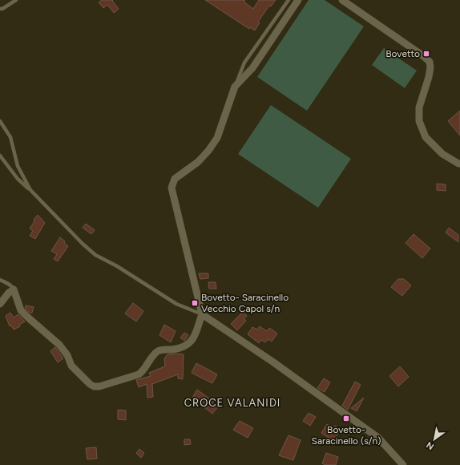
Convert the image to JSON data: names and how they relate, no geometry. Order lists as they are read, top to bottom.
{
  "districts": ["CROCE VALANIDI"],
  "places": {
    "transit": ["Bovetto", "Bovetto- Saracinello Vecchio Capol s/n", "Bovetto- Saracinello (s/n)"]
  },
  "north": "bottom left"
}
